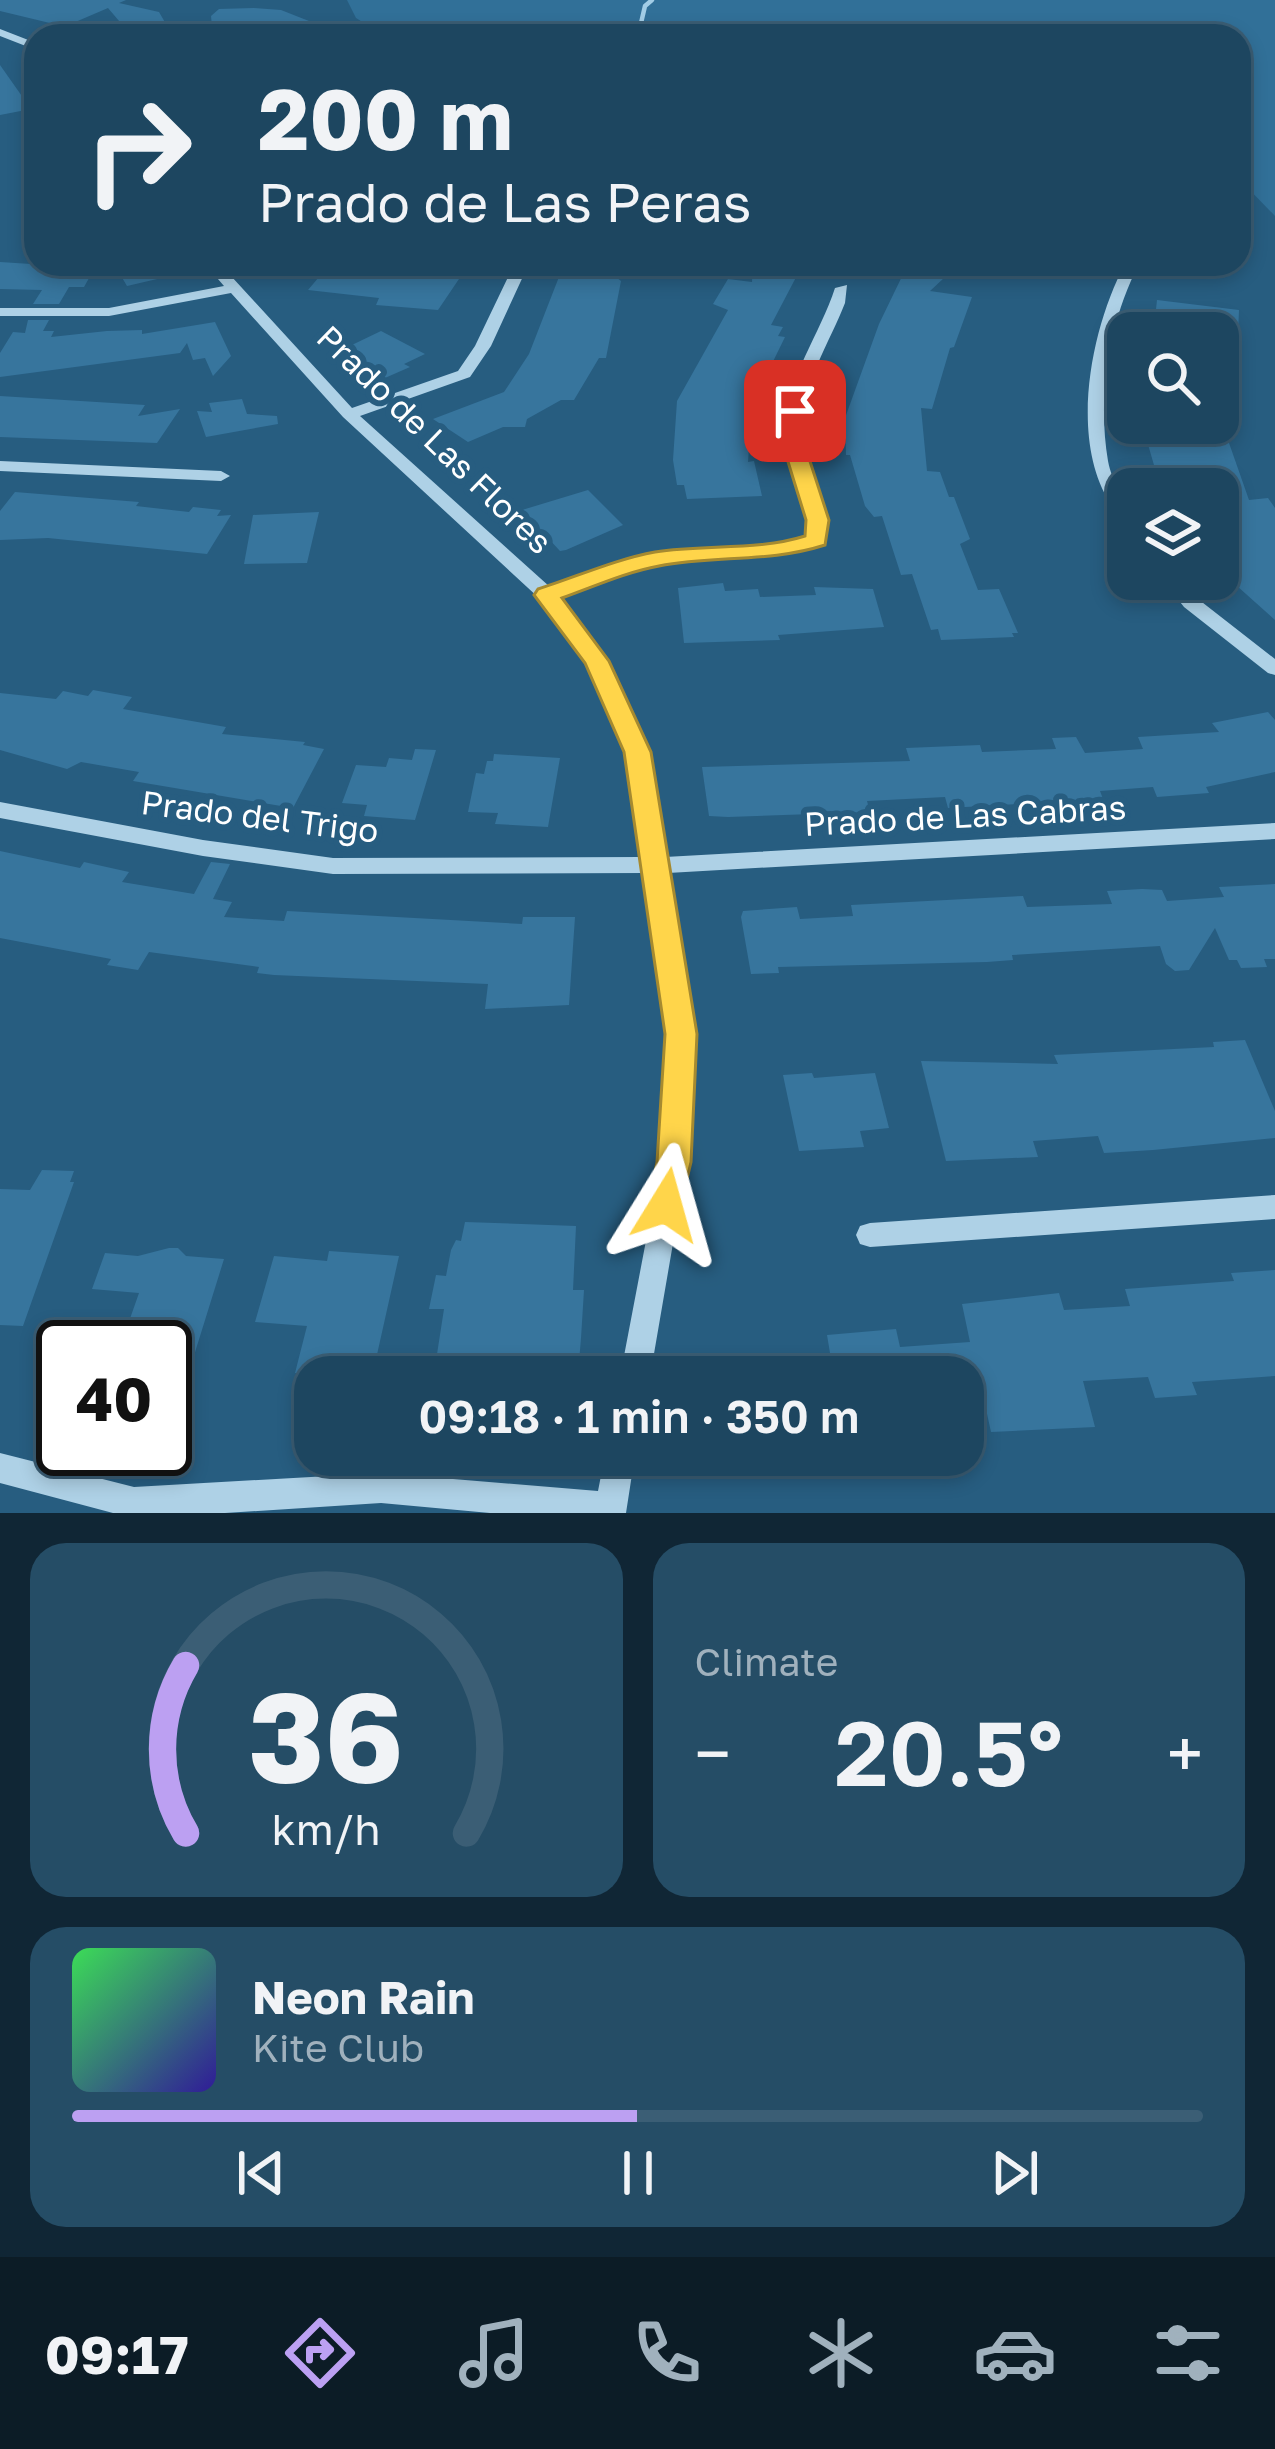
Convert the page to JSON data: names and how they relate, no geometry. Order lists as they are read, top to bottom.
{
  "streets": {
    "street": ["Prado de Las Flores", "Prado de Las Cabras", "Prado del Trigo"]
  },
  "crossings": [
    ["Prado de Las Flores", "Prado de Las Cabras"],
    ["Prado de Las Flores", "Prado del Trigo"],
    ["Prado de Las Cabras", "Prado del Trigo"]
  ],
  "page": {
    "turn": ["200 m", "Prado de Las Peras"],
    "limit": "40",
    "trip": "09:18 · 1 min · 350 m",
    "tile": "Climate",
    "heat": ["−", "20.5°", "+"],
    "song": ["Neon Rain", "Kite Club"],
    "tabs": "09:17",
    "gauge": ["36", "km/h"]
  }
}
